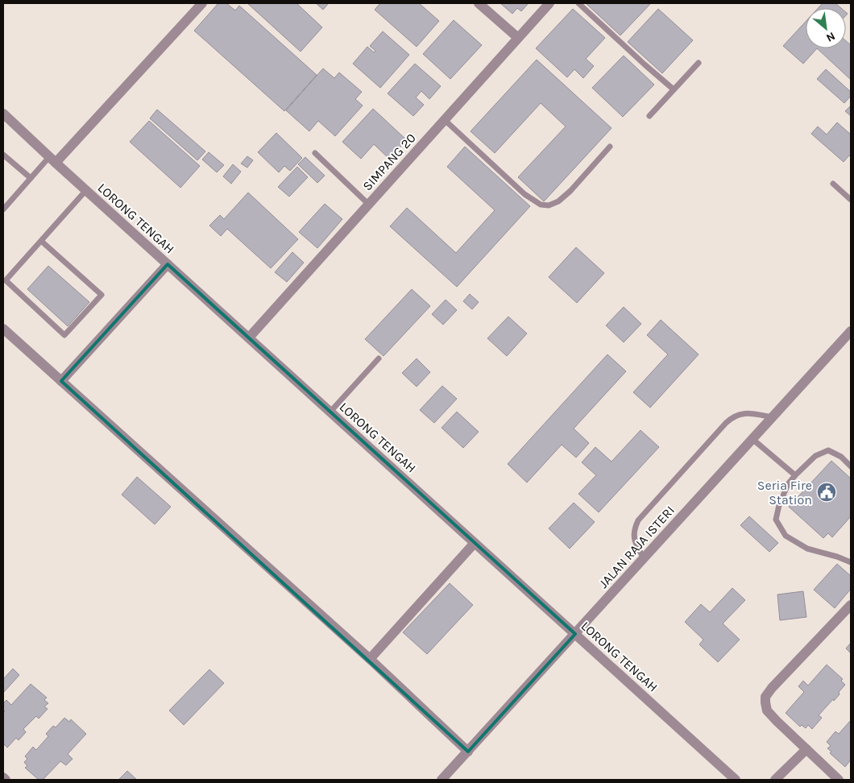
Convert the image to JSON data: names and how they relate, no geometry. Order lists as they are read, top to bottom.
{
  "streets": {
    "street": ["SIMPANG 20", "LORONG TENGAH", "JALAN RAJA ISTERI"]
  },
  "crossings": [
    ["SIMPANG 20", "LORONG TENGAH"],
    ["LORONG TENGAH", "JALAN RAJA ISTERI"]
  ],
  "places": {
    "public building": ["Seria Fire Station"]
  },
  "north": "bottom right"
}
